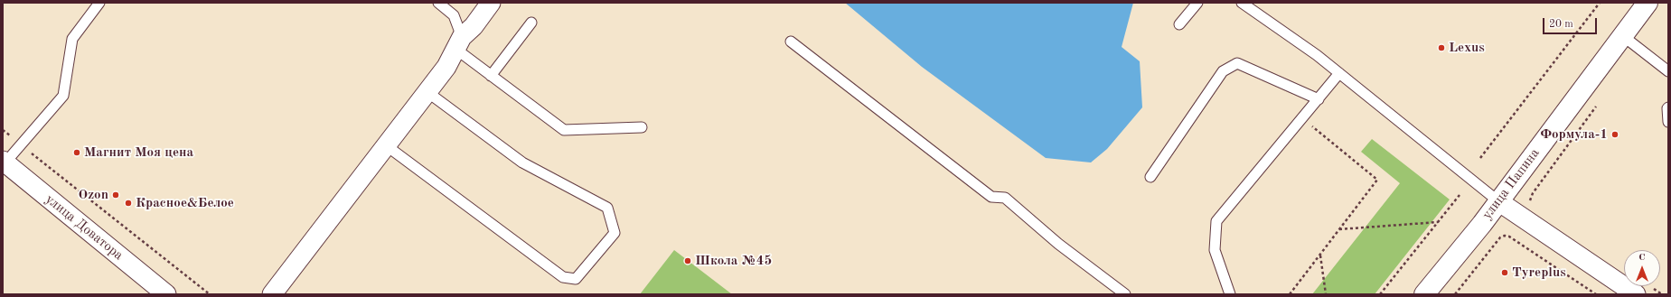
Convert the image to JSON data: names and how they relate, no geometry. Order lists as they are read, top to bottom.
{
  "streets": {
    "street": ["улица Папина", "улица Доватора"]
  },
  "places": [
    "Lexus",
    "Формула-1",
    "Магнит Моя цена",
    "Ozon",
    "Красное&Белое",
    "Школа №45",
    "Tyreplus"
  ],
  "scale_bar": "20 m",
  "north": "top"
}
